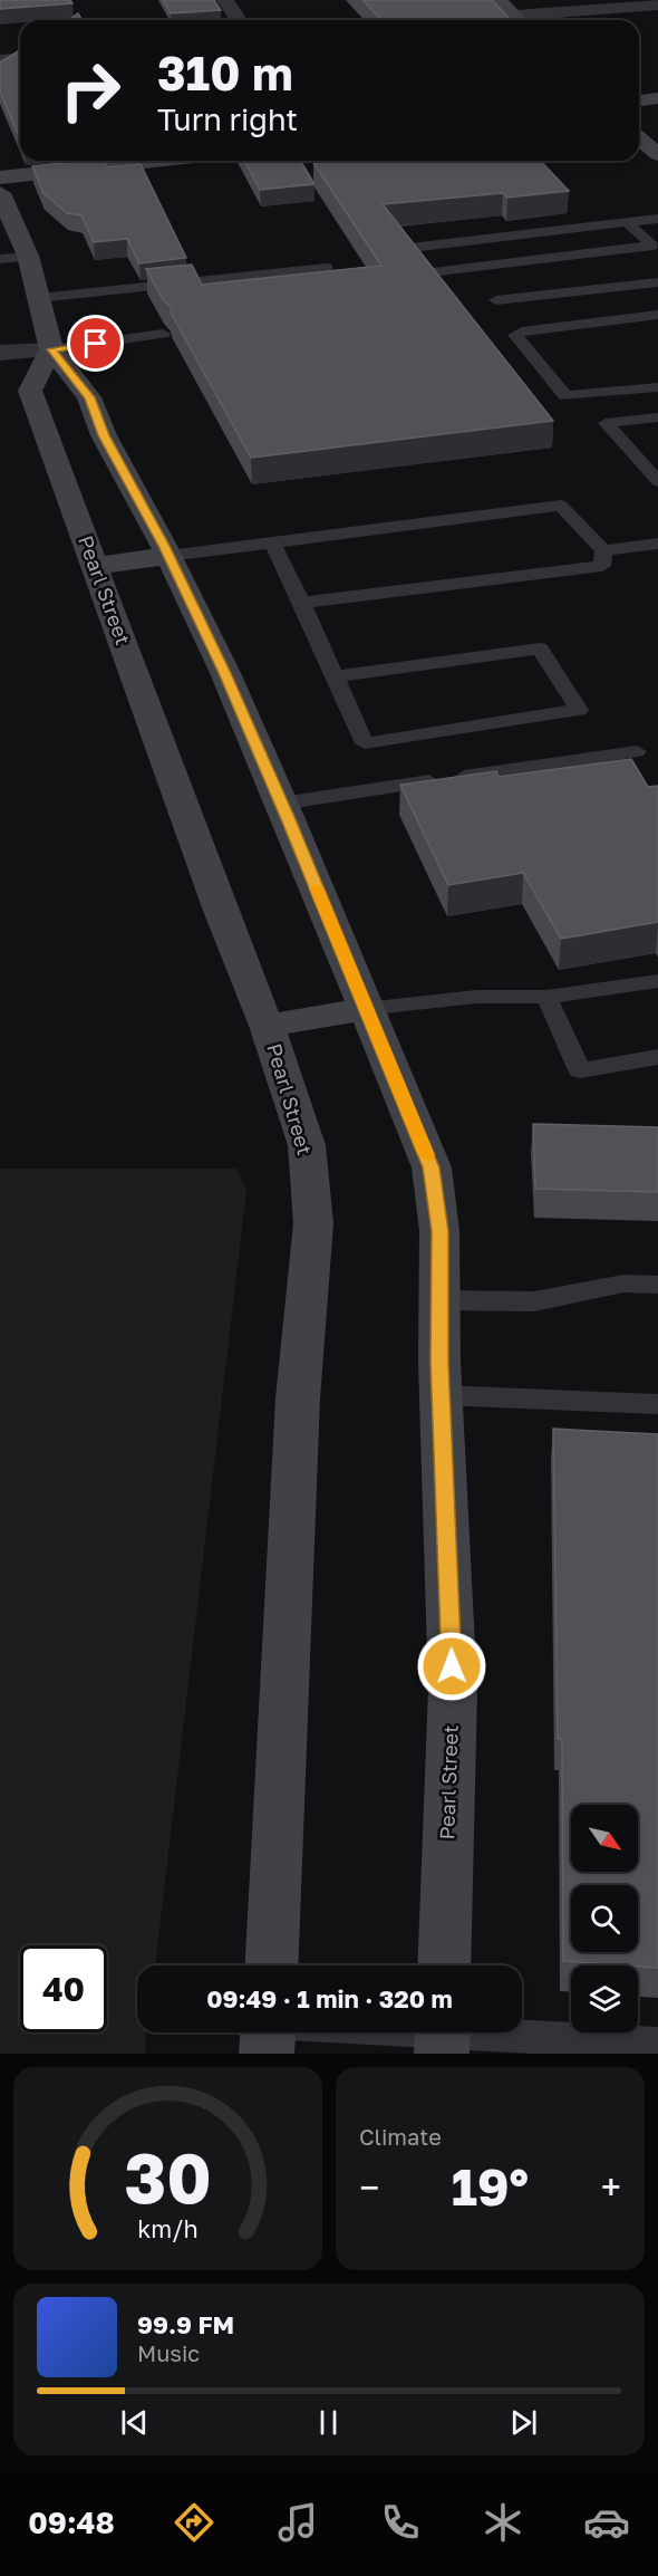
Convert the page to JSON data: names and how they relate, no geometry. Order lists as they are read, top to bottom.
{
  "streets": {
    "street": ["Pearl Street"]
  },
  "north": "bottom right",
  "page": {
    "turn": ["310 m", "Turn right"],
    "limit": "40",
    "trip": "09:49 · 1 min · 320 m",
    "tile": "Climate",
    "heat": ["−", "19°", "+"],
    "song": ["99.9 FM", "Music"],
    "tabs": "09:48",
    "gauge": ["30", "km/h"]
  }
}
